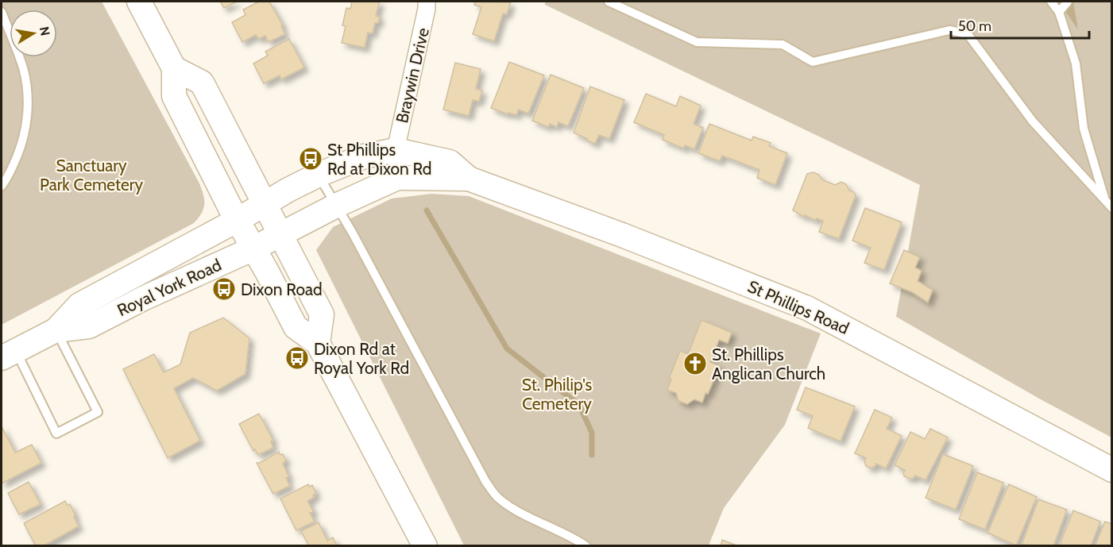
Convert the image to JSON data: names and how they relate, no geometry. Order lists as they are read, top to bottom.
{
  "streets": {
    "main road": ["Royal York Road", "St Phillips Road"],
    "street": ["Braywin Drive"]
  },
  "crossings": [
    ["Braywin Drive", "St Phillips Road"],
    ["Royal York Road", "St Phillips Road"]
  ],
  "parks": ["Sanctuary Park Cemetery", "St. Philip's Cemetery"],
  "places": {
    "bus stop": ["St Phillips Rd at Dixon Rd", "Dixon Road", "Dixon Rd at Royal York Rd"],
    "church": ["St. Phillips Anglican Church"]
  },
  "scale_bar": "50 m",
  "north": "right"
}
